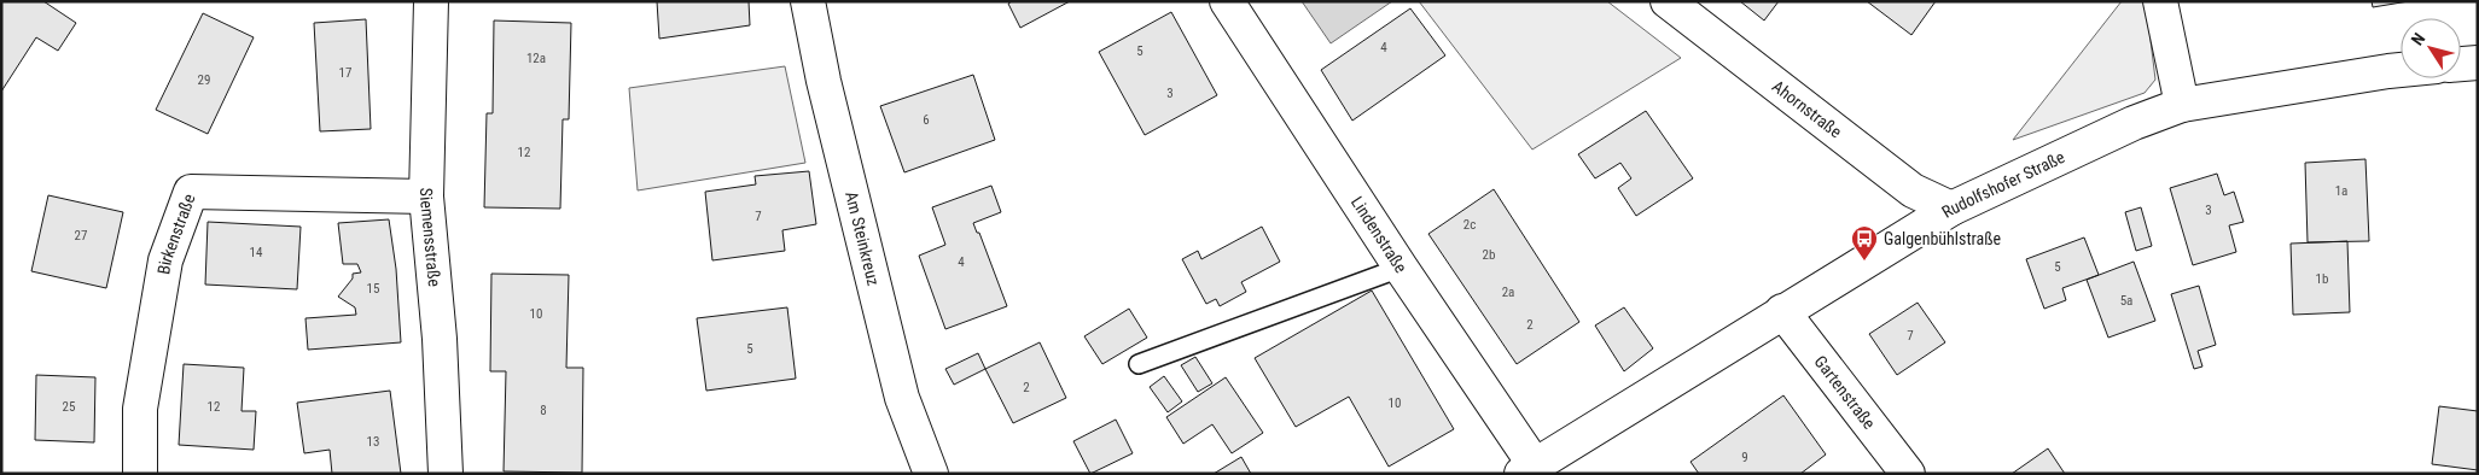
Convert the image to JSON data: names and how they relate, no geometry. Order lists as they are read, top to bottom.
{
  "streets": {
    "street": [
      "Ahornstraße",
      "Rudolfshofer Straße",
      "Lindenstraße",
      "Birkenstraße",
      "Siemensstraße",
      "Am Steinkreuz",
      "Gartenstraße"
    ]
  },
  "crossings": [
    ["Ahornstraße", "Rudolfshofer Straße"],
    ["Rudolfshofer Straße", "Lindenstraße"],
    ["Rudolfshofer Straße", "Gartenstraße"],
    ["Birkenstraße", "Siemensstraße"]
  ],
  "places": {
    "bus stop": ["Galgenbühlstraße"]
  },
  "house_numbers": [
    "4",
    "5",
    "12a",
    "17",
    "29",
    "3",
    "6",
    "12",
    "1a",
    "3",
    "7",
    "2c",
    "27",
    "14",
    "2b",
    "4",
    "5",
    "1b",
    "15",
    "2a",
    "5a",
    "10",
    "2",
    "7",
    "5",
    "2",
    "10",
    "25",
    "12",
    "8",
    "13",
    "9"
  ],
  "north": "top left"
}
